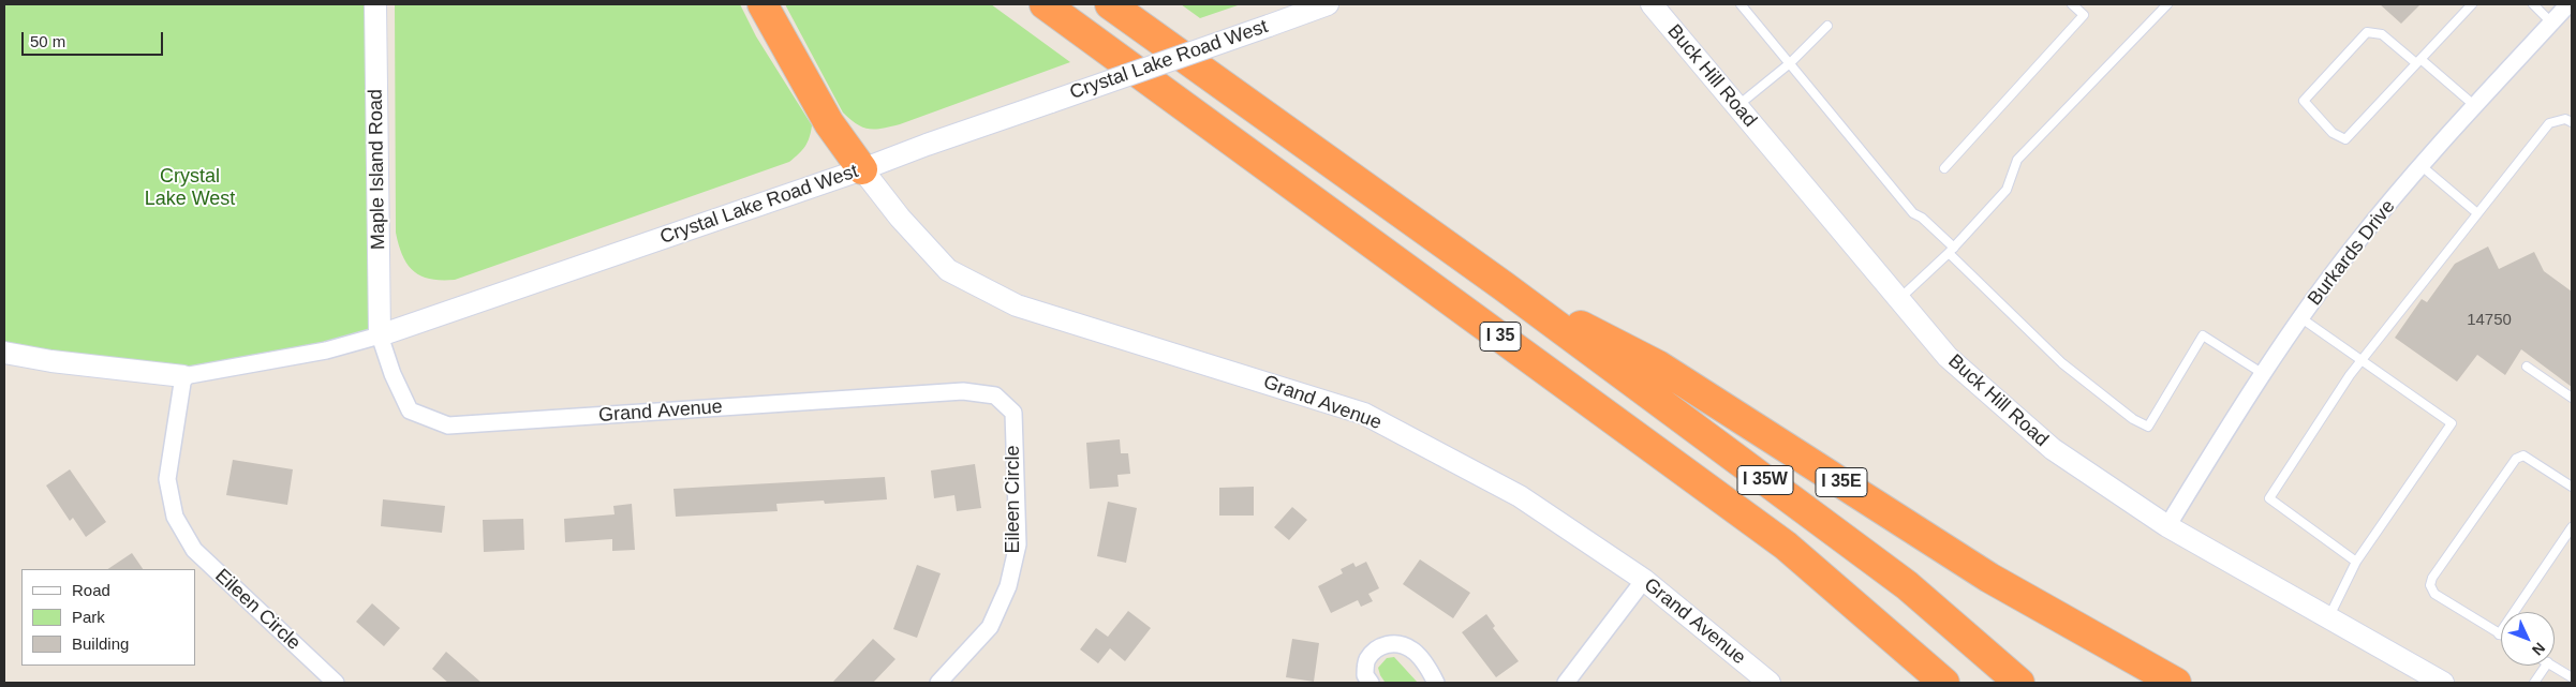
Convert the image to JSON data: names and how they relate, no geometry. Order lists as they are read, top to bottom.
{
  "streets": {
    "highway": ["I 35", "I 35W", "I 35E"],
    "street": [
      "Crystal Lake Road West",
      "Buck Hill Road",
      "Maple Island Road",
      "Burkards Drive",
      "Grand Avenue",
      "Eileen Circle"
    ]
  },
  "crossings": [
    ["Crystal Lake Road West", "Maple Island Road"],
    ["Crystal Lake Road West", "Grand Avenue"],
    ["Crystal Lake Road West", "Eileen Circle"],
    ["Buck Hill Road", "Burkards Drive"],
    ["Maple Island Road", "Grand Avenue"],
    ["Grand Avenue", "Eileen Circle"],
    ["I 35W", "I 35E"]
  ],
  "parks": ["Crystal Lake West"],
  "house_numbers": ["14750"],
  "legend": ["Road", "Park", "Building"],
  "scale_bar": "50 m",
  "north": "bottom right"
}
